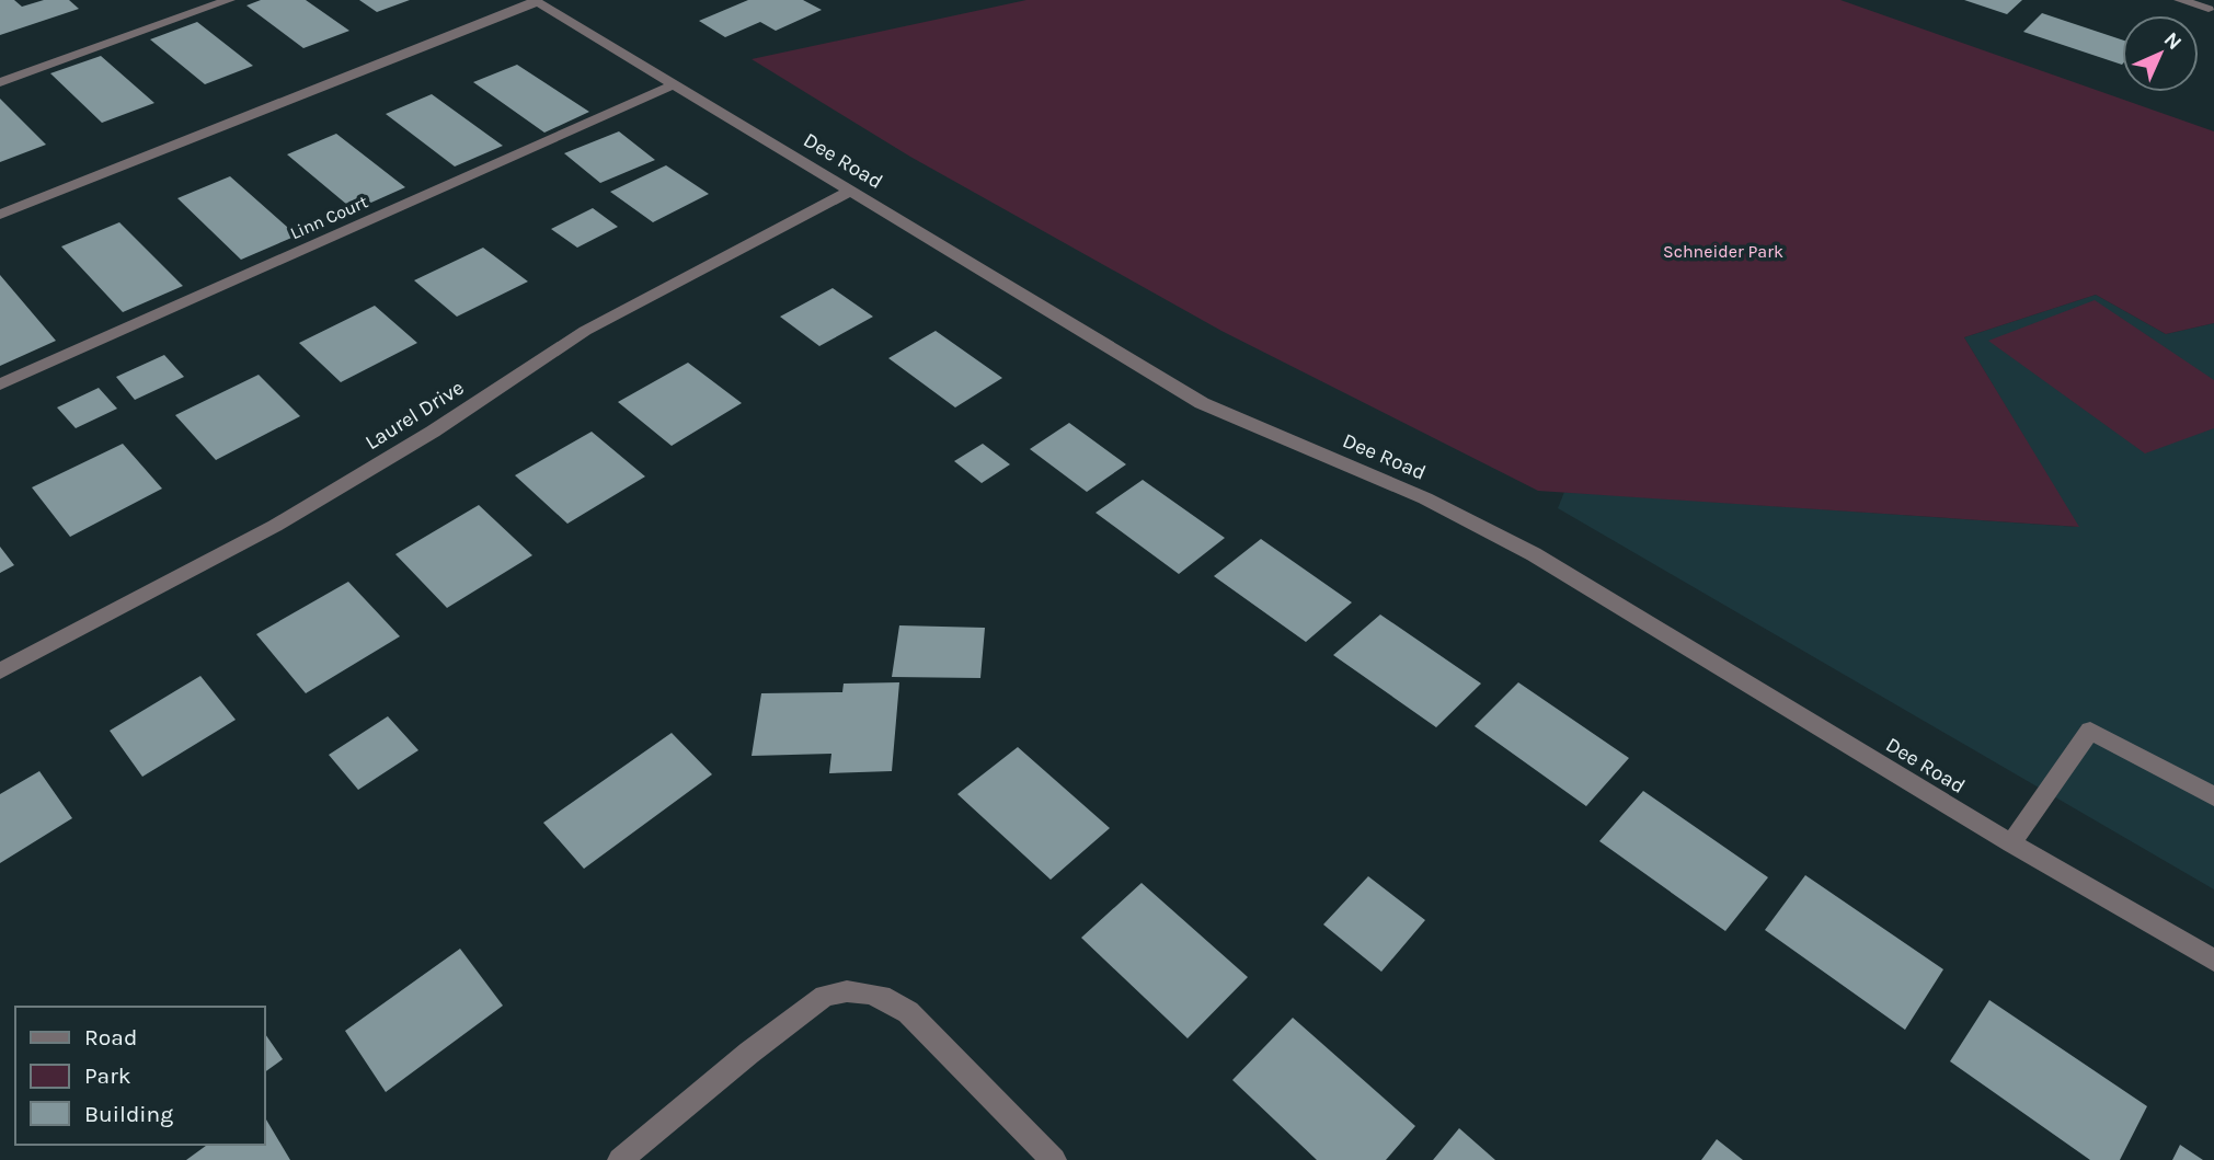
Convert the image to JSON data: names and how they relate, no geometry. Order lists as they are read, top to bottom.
{
  "streets": {
    "street": ["Dee Road", "Linn Court", "Laurel Drive"]
  },
  "crossings": [
    ["Dee Road", "Linn Court"],
    ["Dee Road", "Laurel Drive"]
  ],
  "parks": ["Schneider Park"],
  "legend": ["Road", "Park", "Building"],
  "north": "top right"
}
